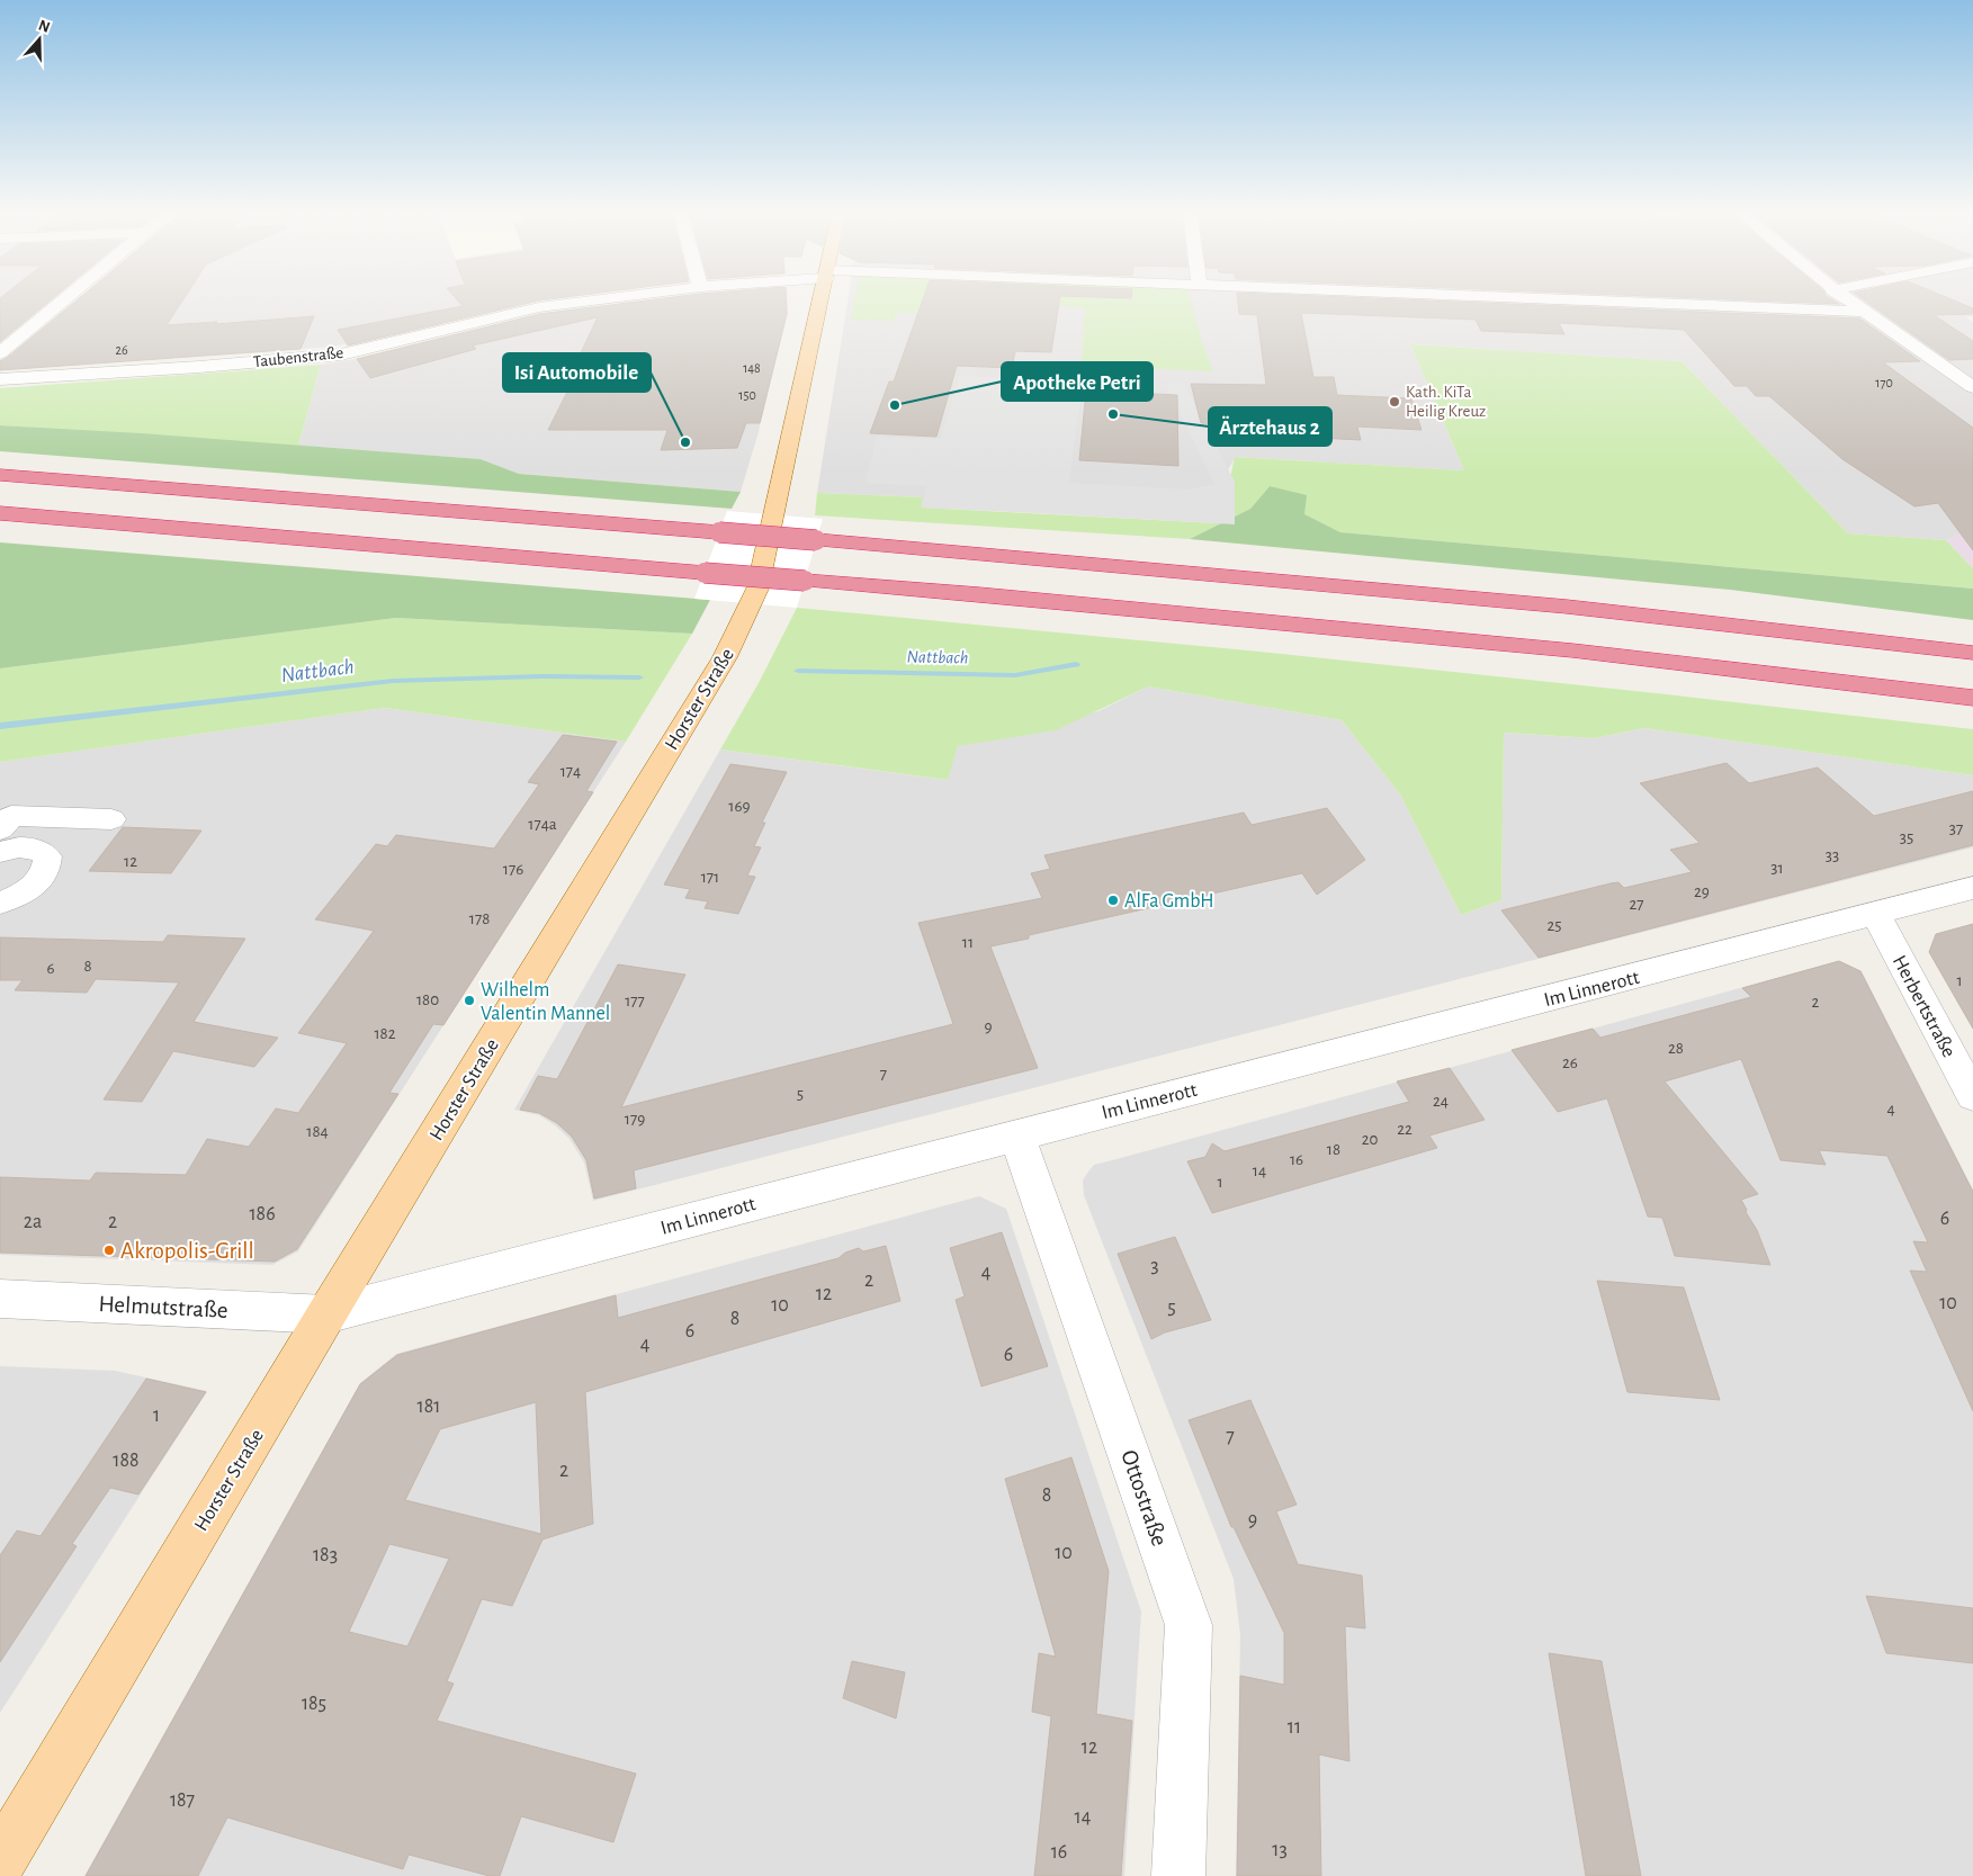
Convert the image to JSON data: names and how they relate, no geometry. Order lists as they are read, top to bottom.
{
  "streets": {
    "main road": ["Horster Straße"],
    "street": [
      "Taubenstraße",
      "Im Linnerott",
      "Herbertstraße",
      "Helmutstraße",
      "Ottostraße"
    ]
  },
  "crossings": [
    ["Horster Straße", "Im Linnerott"],
    ["Horster Straße", "Helmutstraße"],
    ["Im Linnerott", "Herbertstraße"],
    ["Im Linnerott", "Helmutstraße"],
    ["Im Linnerott", "Ottostraße"]
  ],
  "water": ["Nattbach"],
  "places": [
    "Kath. KiTa Heilig Kreuz",
    "Apotheke Petri",
    "Ärztehaus 2",
    "Isi Automobile",
    "AlFa GmbH",
    "Wilhelm Valentin Mannel",
    "Akropolis-Grill"
  ],
  "house_numbers": [
    "26",
    "148",
    "170",
    "150",
    "174",
    "169",
    "174a",
    "37",
    "35",
    "33",
    "12",
    "31",
    "176",
    "171",
    "29",
    "27",
    "178",
    "25",
    "11",
    "8",
    "6",
    "1",
    "180",
    "177",
    "2",
    "9",
    "182",
    "28",
    "26",
    "7",
    "5",
    "24",
    "4",
    "179",
    "22",
    "184",
    "20",
    "18",
    "16",
    "14",
    "1",
    "186",
    "6",
    "2a",
    "2",
    "3",
    "4",
    "2",
    "12",
    "10",
    "10",
    "5",
    "8",
    "6",
    "4",
    "6",
    "181",
    "1",
    "7",
    "188",
    "2",
    "8",
    "9",
    "10",
    "183",
    "185",
    "11",
    "12",
    "187",
    "14",
    "13",
    "16"
  ],
  "north": "top"
}
